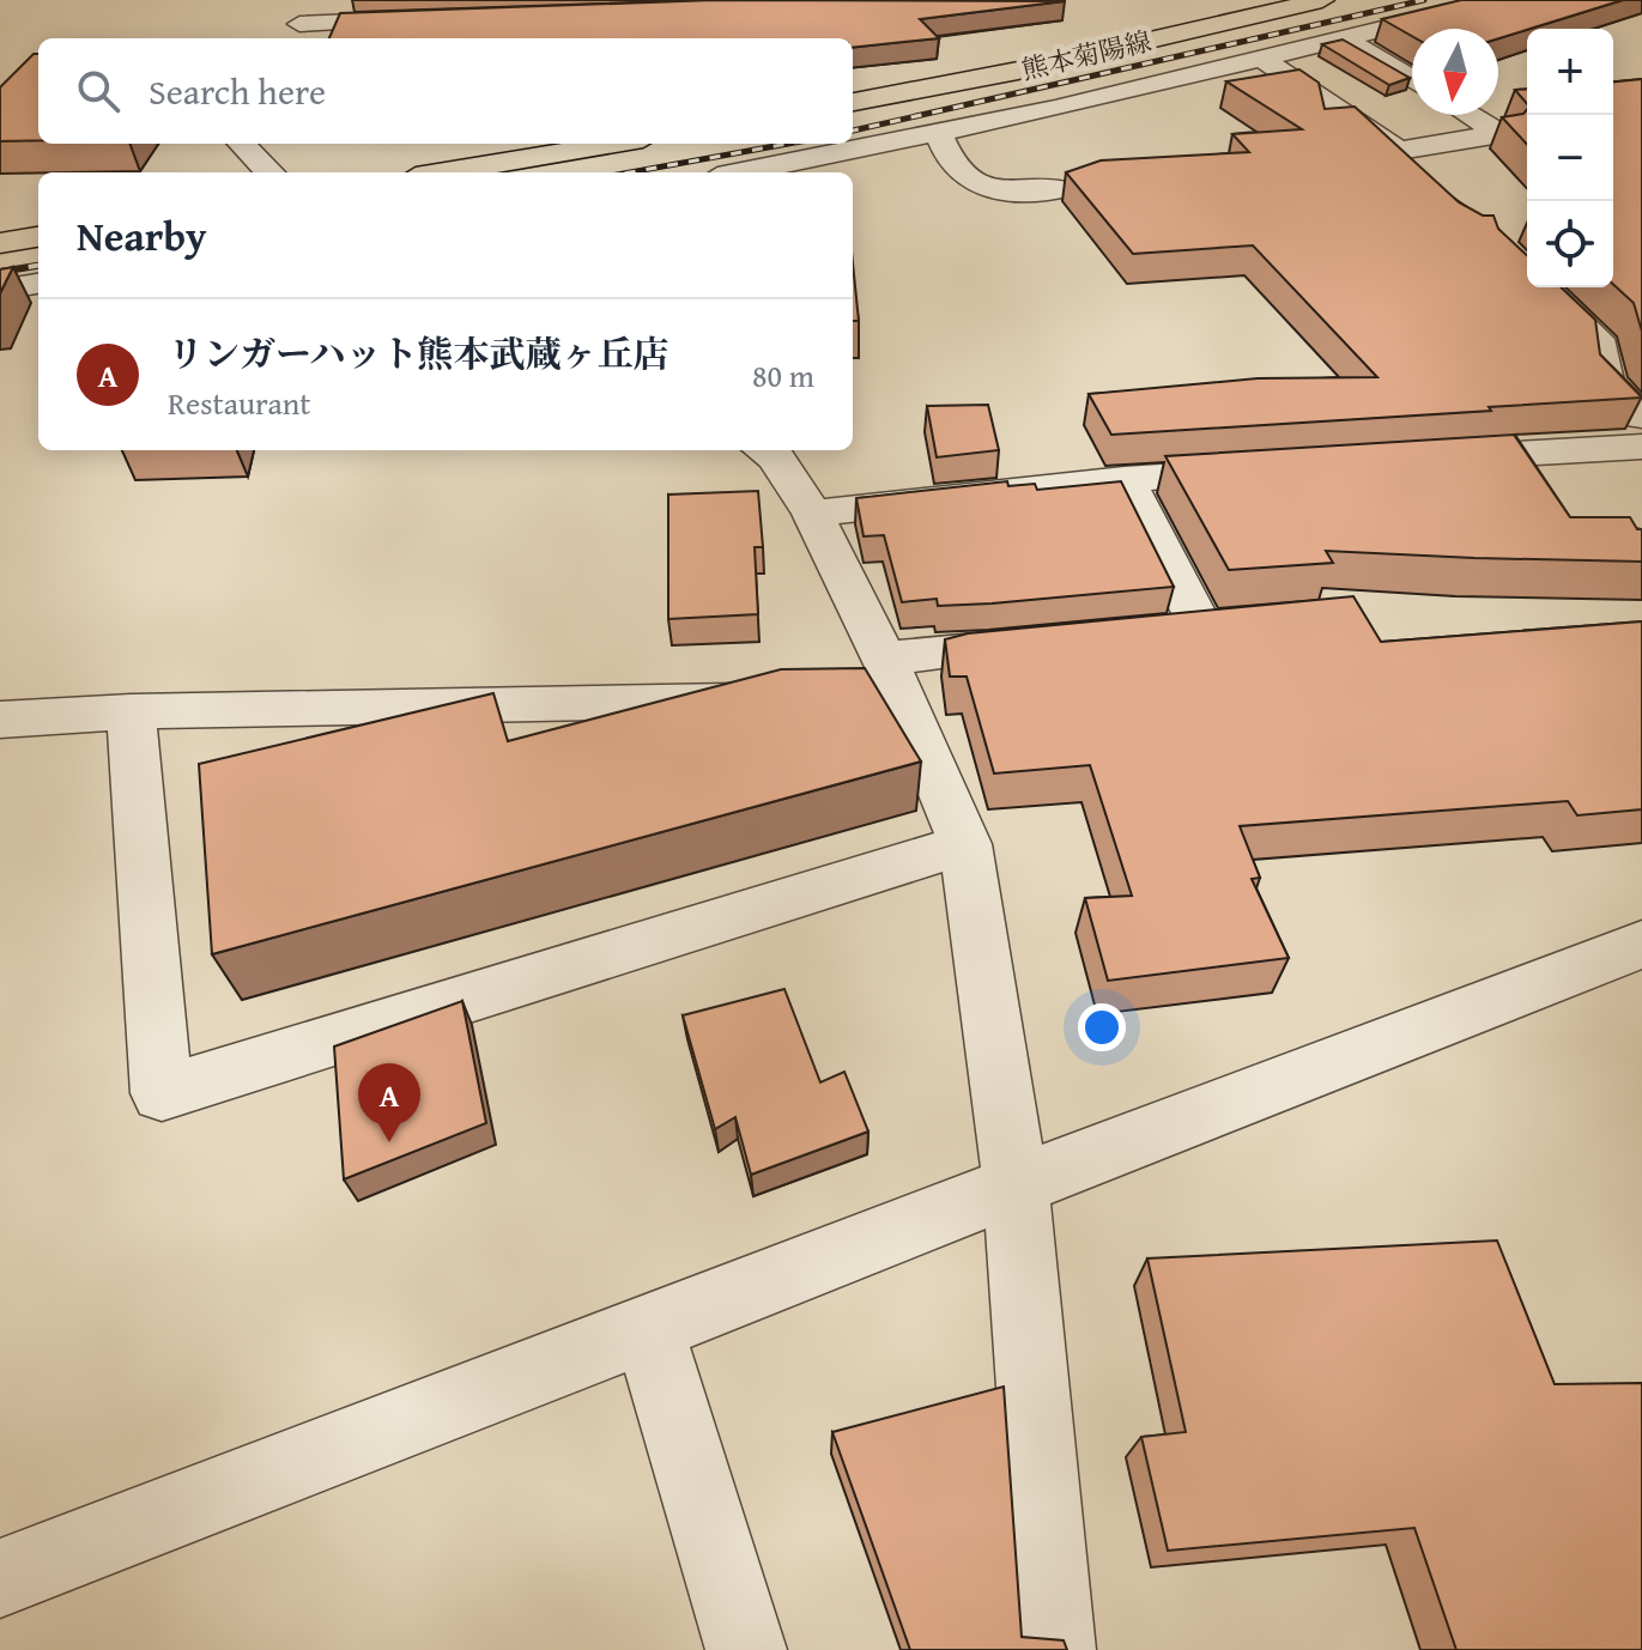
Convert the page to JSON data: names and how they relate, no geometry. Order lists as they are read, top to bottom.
{
  "streets": {
    "main road": ["熊本菊陽線"]
  },
  "north": "bottom",
  "page": {
    "map_buttons": ["+", "−"],
    "search": "Search here",
    "heading": "Nearby",
    "list": [
      {
        "mark": "A",
        "name": "リンガーハット熊本武蔵ヶ丘店",
        "note": "Restaurant",
        "value": "80 m"
      }
    ],
    "pins": "A"
  }
}
